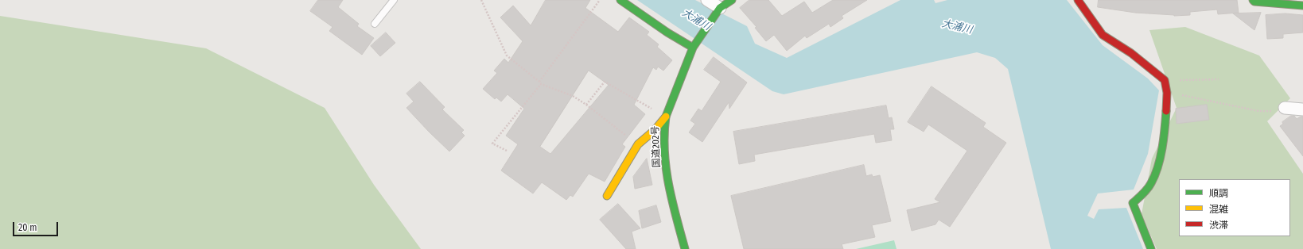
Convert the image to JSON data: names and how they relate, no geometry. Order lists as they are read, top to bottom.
{
  "streets": {
    "main road": ["国道202号"]
  },
  "water": ["大浦川"],
  "legend": ["順調", "混雑", "渋滞"],
  "scale_bar": "20 m"
}
